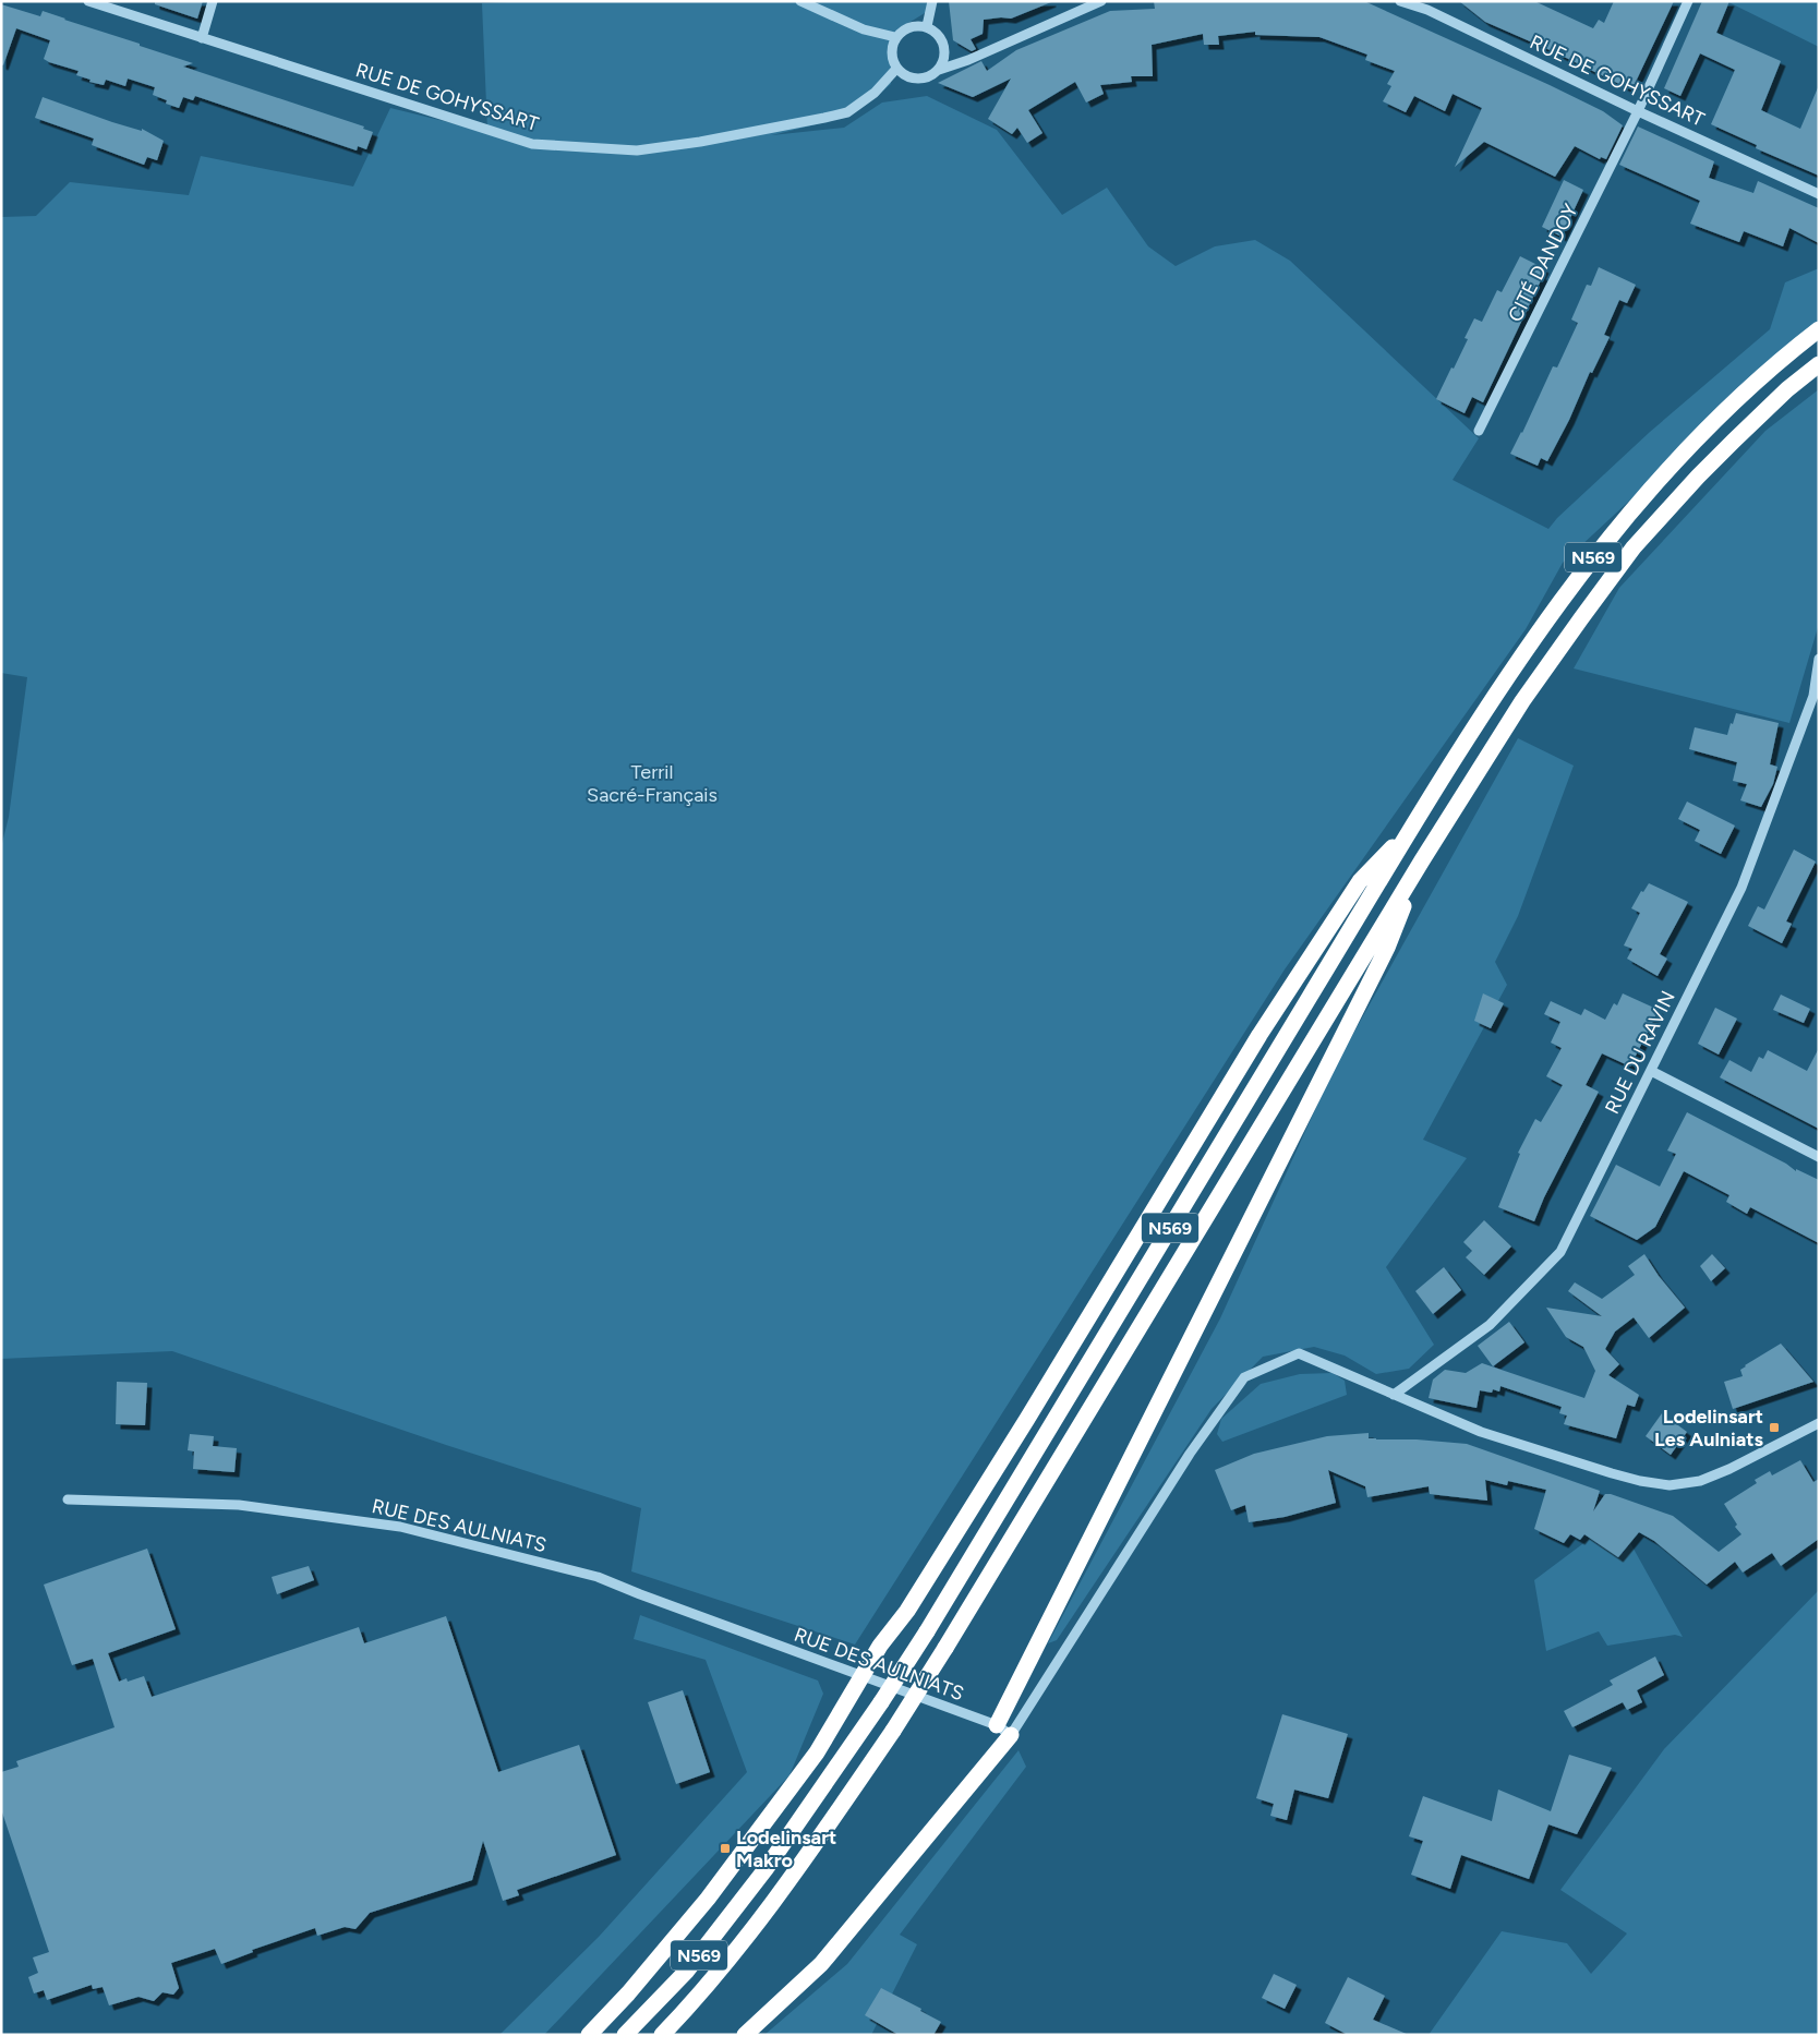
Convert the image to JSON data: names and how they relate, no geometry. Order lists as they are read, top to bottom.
{
  "streets": {
    "highway": ["N569"],
    "street": [
      "RUE DE GOHYSSART",
      "CITÉ DANDOY",
      "RUE DU RAVIN",
      "RUE DES AULNIATS"
    ]
  },
  "crossings": [
    ["RUE DE GOHYSSART", "CITÉ DANDOY"]
  ],
  "parks": ["Terril Sacré-Français"],
  "places": {
    "transit": ["Lodelinsart Les Aulniats", "Lodelinsart Makro"]
  }
}
